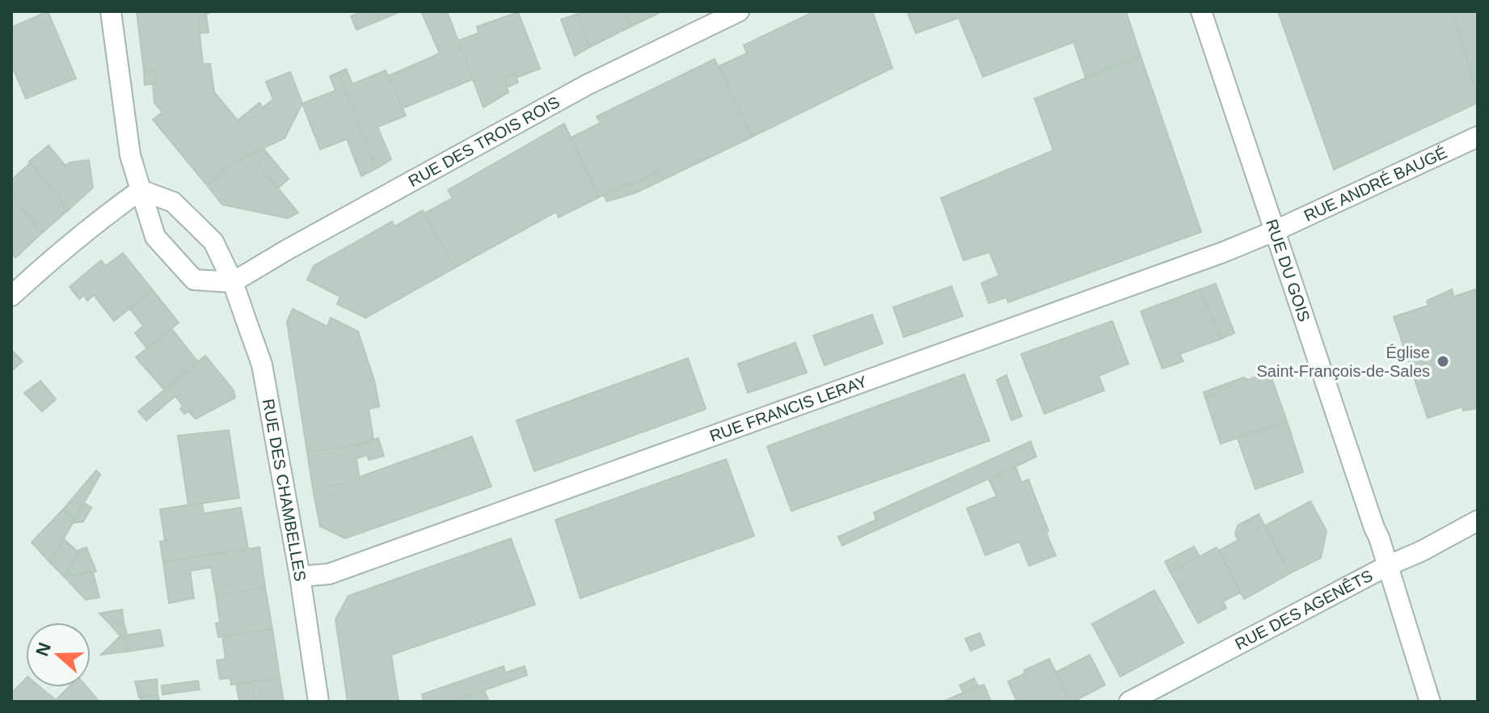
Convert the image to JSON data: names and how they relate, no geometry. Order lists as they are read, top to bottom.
{
  "streets": {
    "street": [
      "RUE DES TROIS ROIS",
      "RUE ANDRÉ BAUGÉ",
      "RUE DU GOIS",
      "RUE FRANCIS LERAY",
      "RUE DES CHAMBELLES",
      "RUE DES AGENÊTS"
    ]
  },
  "crossings": [
    ["RUE DES TROIS ROIS", "RUE DES CHAMBELLES"],
    ["RUE ANDRÉ BAUGÉ", "RUE DU GOIS"],
    ["RUE ANDRÉ BAUGÉ", "RUE FRANCIS LERAY"],
    ["RUE DU GOIS", "RUE FRANCIS LERAY"],
    ["RUE DU GOIS", "RUE DES AGENÊTS"],
    ["RUE FRANCIS LERAY", "RUE DES CHAMBELLES"]
  ],
  "places": ["Église Saint-François-de-Sales"],
  "north": "left"
}
